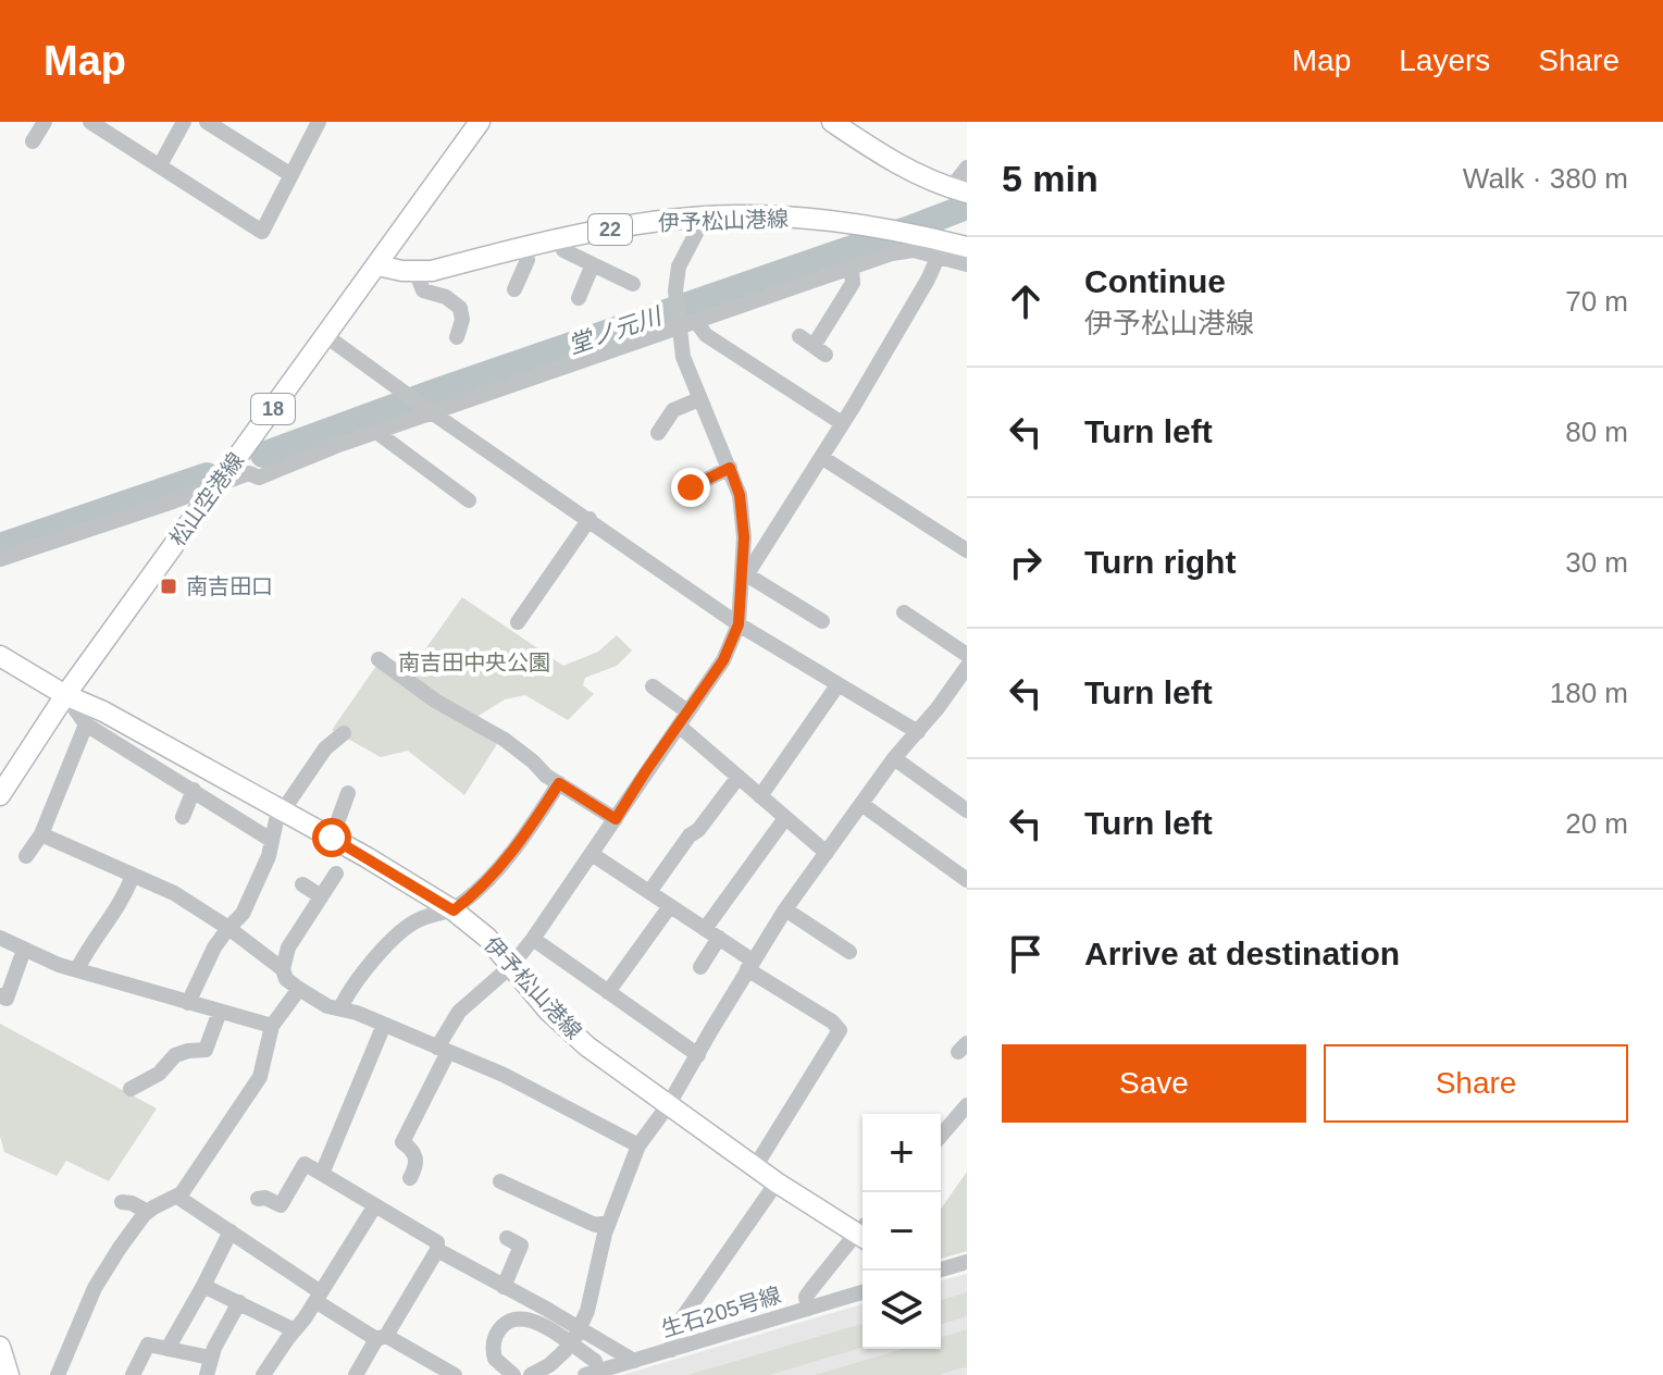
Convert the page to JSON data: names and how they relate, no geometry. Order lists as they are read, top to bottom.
{
  "streets": {
    "main road": [
      "伊予松山港線",
      "22",
      "18",
      "松山空港線"
    ],
    "street": ["生石205号線"]
  },
  "crossings": [
    ["伊予松山港線", "松山空港線"]
  ],
  "water": ["堂ノ元川"],
  "parks": ["南吉田中央公園"],
  "places": {
    "transit": ["南吉田口"]
  },
  "page": {
    "header": "Map",
    "nav": ["Map", "Layers", "Share"],
    "heading": ["5 min", "Walk · 380 m"],
    "list": [
      ["Continue", "伊予松山港線", "70 m"],
      ["Turn left", "80 m"],
      ["Turn right", "30 m"],
      ["Turn left", "180 m"],
      ["Turn left", "20 m"],
      "Arrive at destination"
    ],
    "buttons": ["Save", "Share"],
    "map_buttons": ["+", "−"]
  }
}
